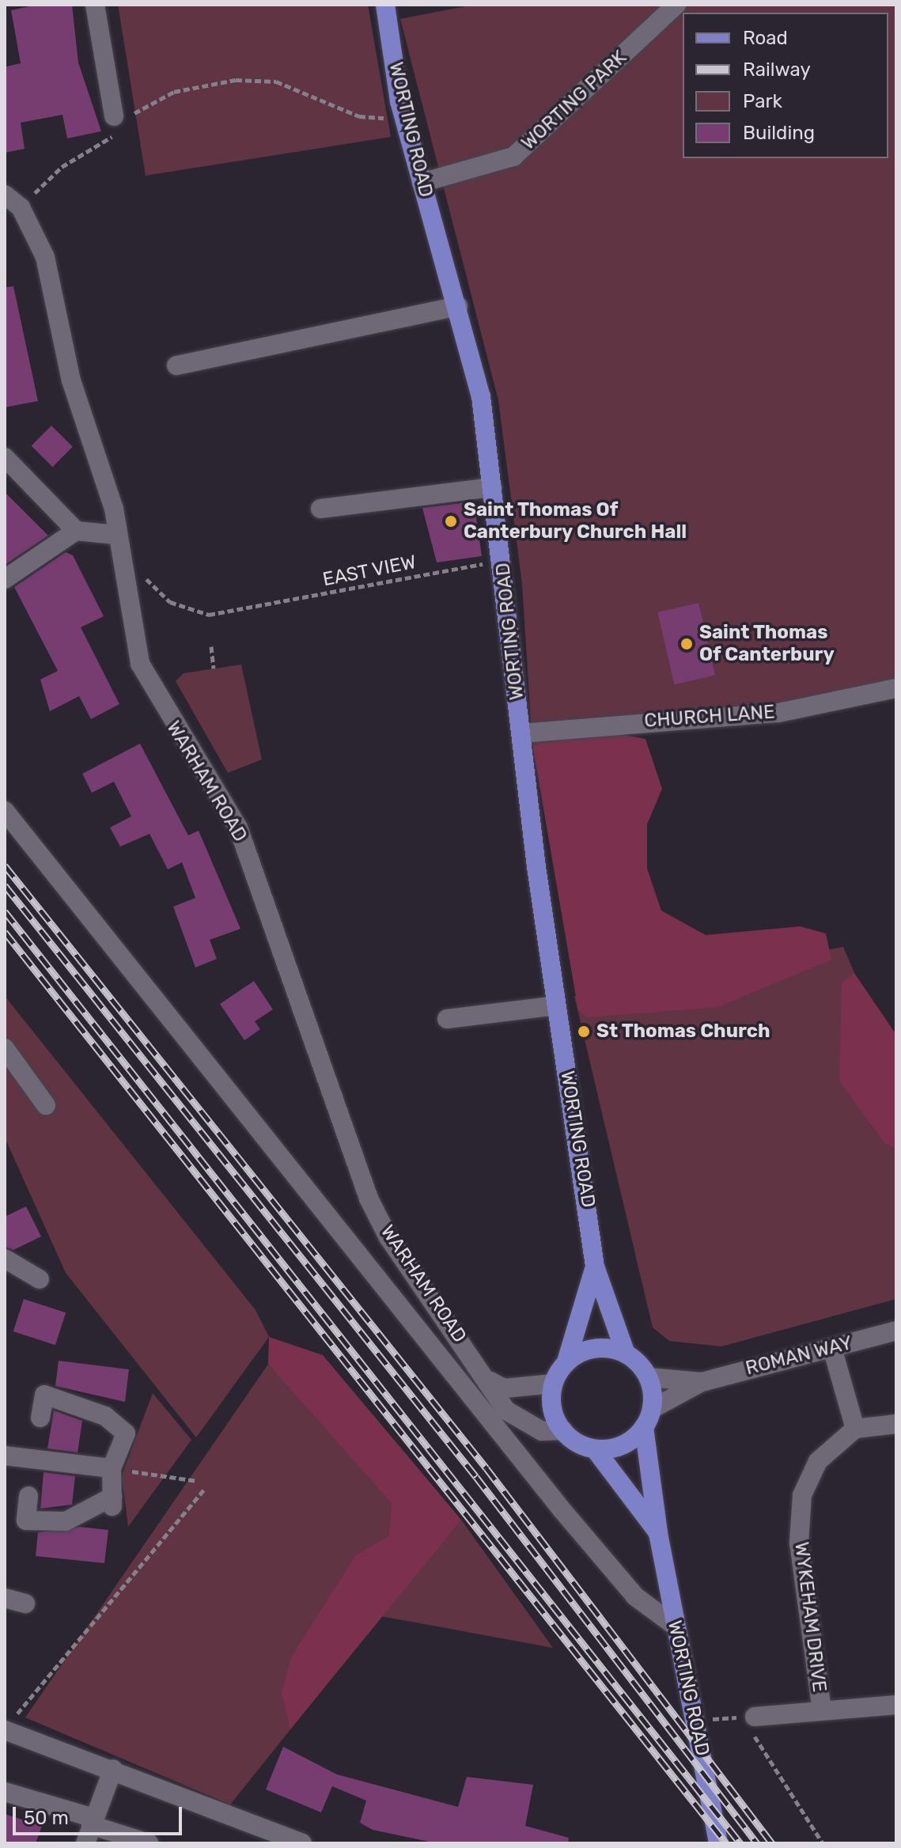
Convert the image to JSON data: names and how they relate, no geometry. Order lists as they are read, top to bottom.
{
  "streets": {
    "main road": ["WORTING ROAD"],
    "street": [
      "WORTING PARK",
      "CHURCH LANE",
      "WARHAM ROAD",
      "ROMAN WAY",
      "WYKEHAM DRIVE"
    ],
    "path": ["EAST VIEW"]
  },
  "crossings": [
    ["WORTING PARK", "WORTING ROAD"],
    ["WORTING ROAD", "EAST VIEW"],
    ["WORTING ROAD", "CHURCH LANE"],
    ["WORTING ROAD", "WARHAM ROAD"],
    ["WORTING ROAD", "ROMAN WAY"],
    ["WARHAM ROAD", "ROMAN WAY"]
  ],
  "places": ["Saint Thomas Of Canterbury Church Hall", "Saint Thomas Of Canterbury", "St Thomas Church"],
  "legend": [
    "Road",
    "Railway",
    "Park",
    "Building"
  ],
  "scale_bar": "50 m"
}
